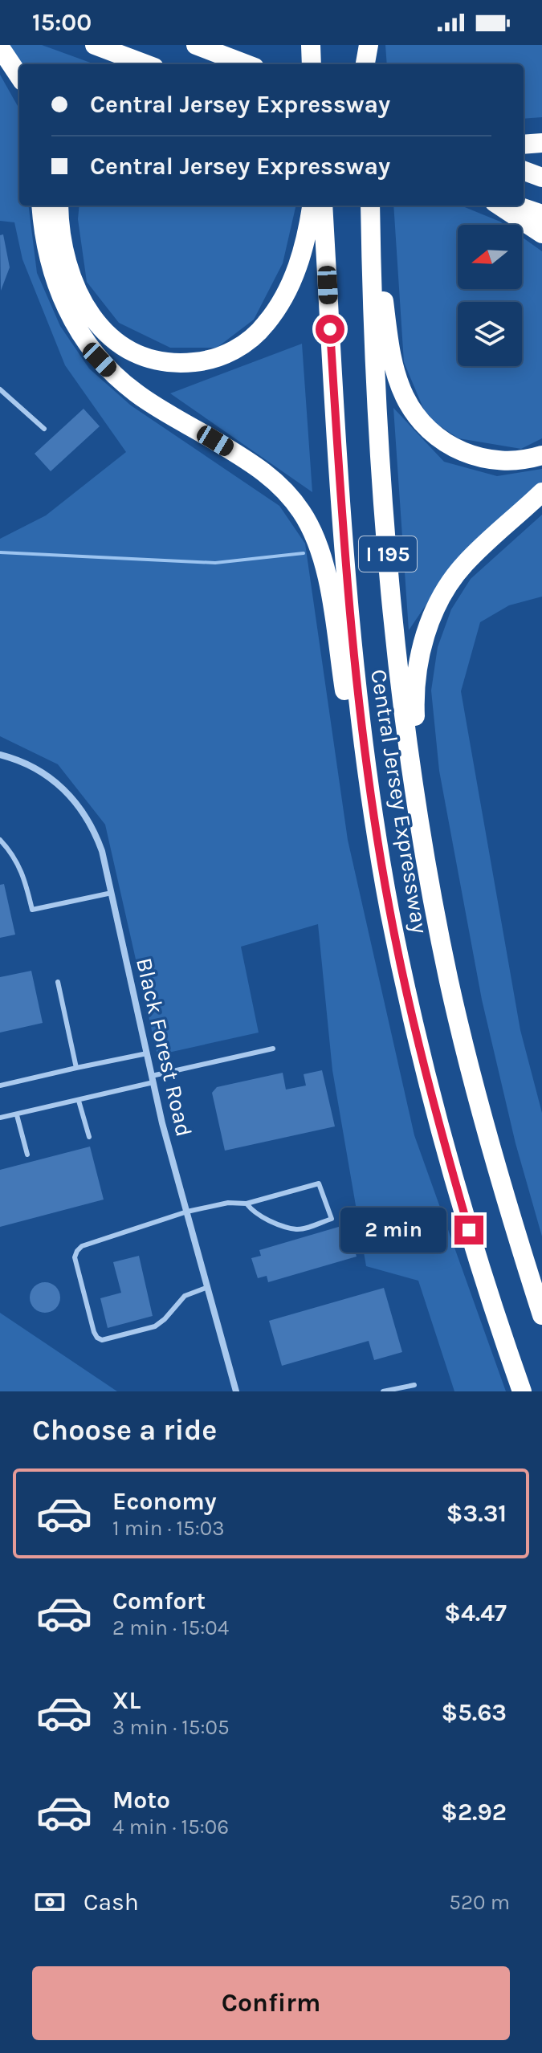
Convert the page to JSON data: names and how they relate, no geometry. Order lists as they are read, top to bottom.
{
  "streets": {
    "highway": ["I 195", "Central Jersey Expressway"],
    "street": ["Black Forest Road"]
  },
  "north": "left",
  "page": {
    "status": "15:00",
    "banner": ["Central Jersey Expressway", "Central Jersey Expressway"],
    "bubble": "2 min",
    "heading": "Choose a ride",
    "list": [
      {
        "name": "Economy",
        "note": "1 min · 15:03",
        "value": "$3.31"
      },
      {
        "name": "Comfort",
        "note": "2 min · 15:04",
        "value": "$4.47"
      },
      {
        "name": "XL",
        "note": "3 min · 15:05",
        "value": "$5.63"
      },
      {
        "name": "Moto",
        "note": "4 min · 15:06",
        "value": "$2.92"
      }
    ],
    "pay": ["Cash", "520 m"],
    "buttons": "Confirm"
  }
}
